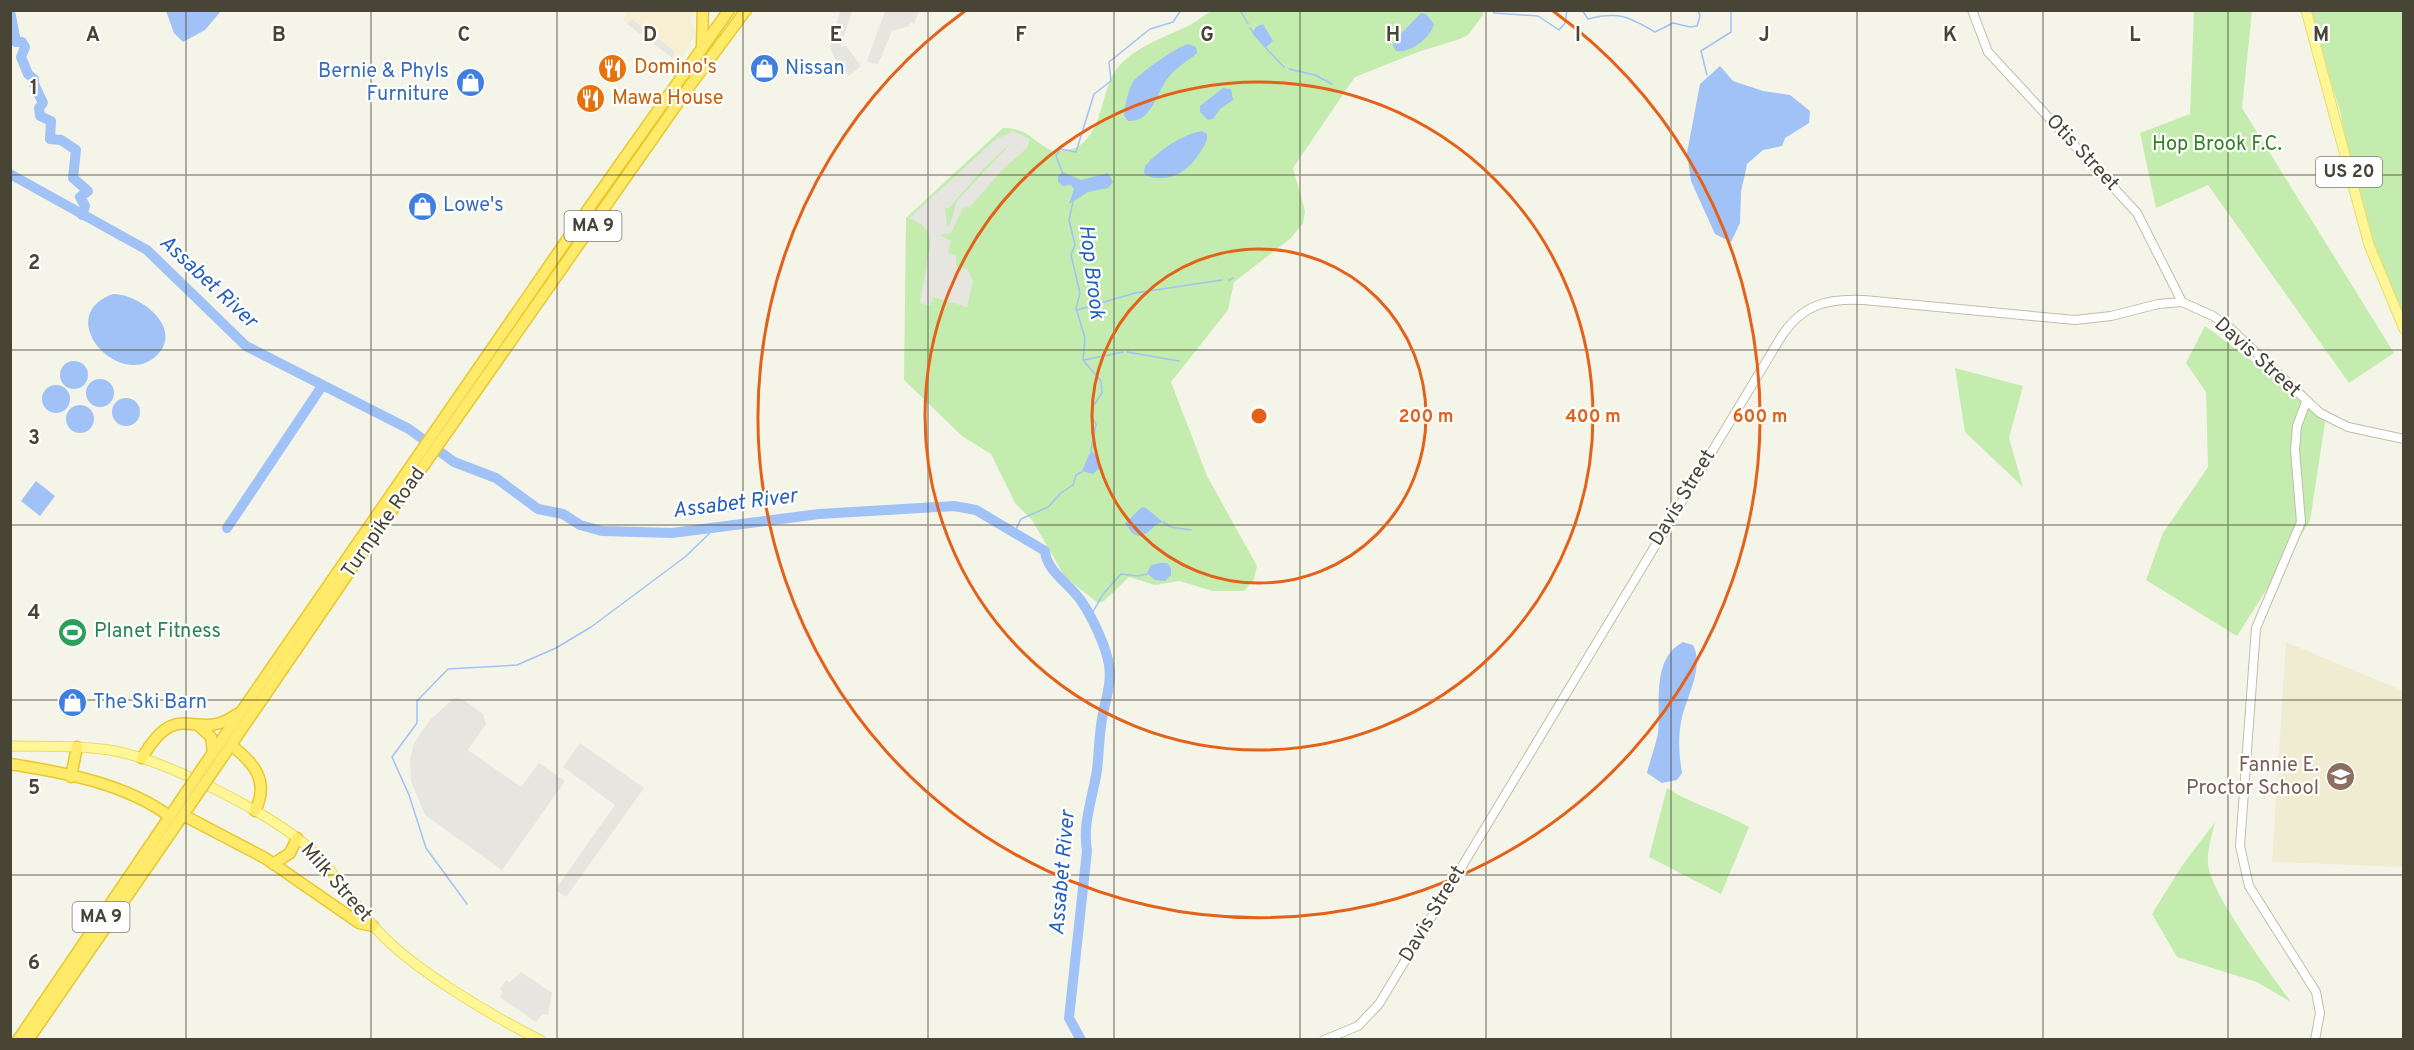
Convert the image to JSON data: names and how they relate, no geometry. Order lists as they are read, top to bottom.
{
  "streets": {
    "highway": ["MA 9", "Turnpike Road"],
    "main road": ["US 20", "Milk Street"],
    "street": ["Otis Street", "Davis Street"]
  },
  "crossings": [
    ["Otis Street", "Davis Street"]
  ],
  "water": ["Hop Brook", "Assabet River"],
  "parks": ["Hop Brook F.C."],
  "places": {
    "restaurant": ["Domino's", "Mawa House"],
    "shop": [
      "Nissan",
      "Bernie & Phyls Furniture",
      "Lowe's",
      "The Ski Barn"
    ],
    "sports": ["Planet Fitness"],
    "school or university": ["Fannie E. Proctor School"]
  },
  "grid": {
    "columns": [
      "A",
      "B",
      "C",
      "D",
      "E",
      "F",
      "G",
      "H",
      "I",
      "J",
      "K",
      "L",
      "M"
    ],
    "rows": [
      "1",
      "2",
      "3",
      "4",
      "5",
      "6"
    ]
  },
  "rings": ["200 m", "400 m", "600 m"]
}
